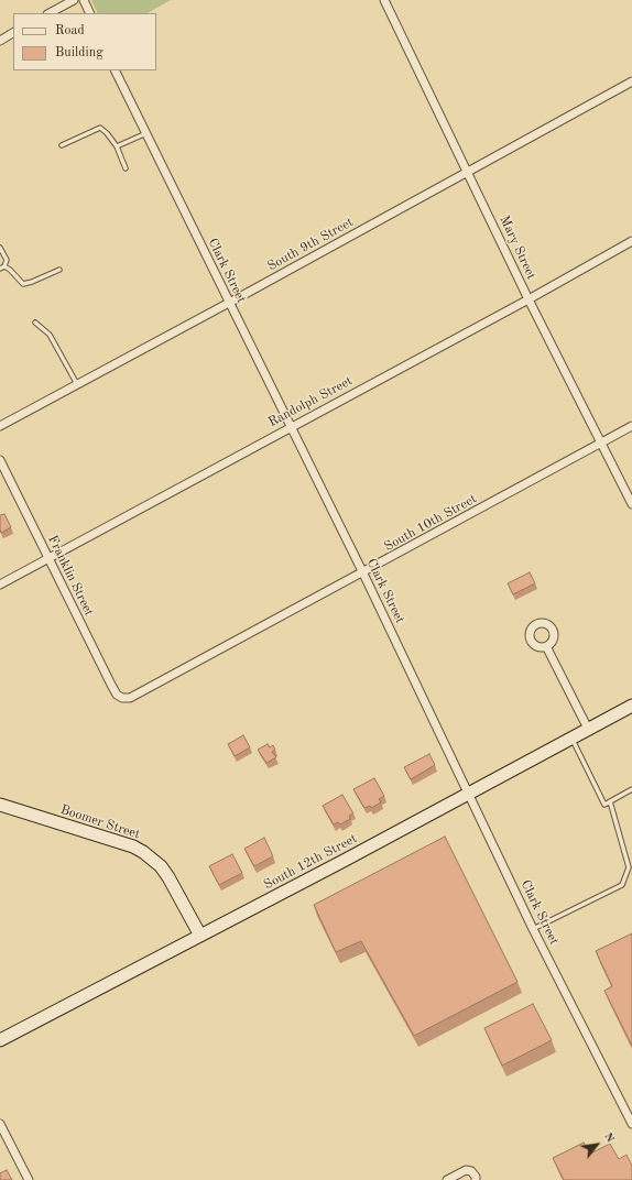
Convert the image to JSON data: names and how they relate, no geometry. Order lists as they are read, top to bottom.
{
  "streets": {
    "street": [
      "South 9th Street",
      "Mary Street",
      "Clark Street",
      "Randolph Street",
      "South 10th Street",
      "Franklin Street",
      "Boomer Street",
      "South 12th Street"
    ]
  },
  "crossings": [
    ["South 9th Street", "Mary Street"],
    ["South 9th Street", "Clark Street"],
    ["Mary Street", "Randolph Street"],
    ["Mary Street", "South 10th Street"],
    ["Clark Street", "Randolph Street"],
    ["Clark Street", "South 10th Street"],
    ["Clark Street", "South 12th Street"],
    ["Randolph Street", "Franklin Street"],
    ["South 10th Street", "Franklin Street"],
    ["Boomer Street", "South 12th Street"]
  ],
  "legend": ["Road", "Building"],
  "north": "top right"
}
